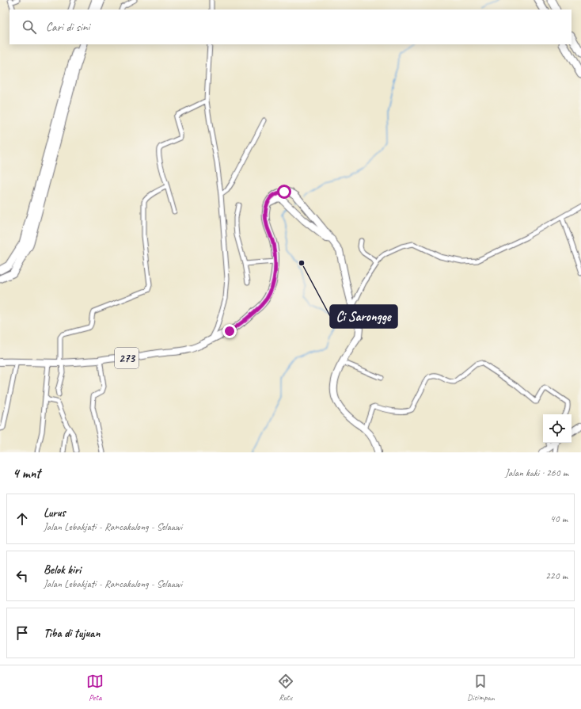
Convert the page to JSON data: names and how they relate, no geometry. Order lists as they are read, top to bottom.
{
  "streets": {
    "main road": ["273"]
  },
  "places": ["Ci Sarongge"],
  "page": {
    "search": "Cari di sini",
    "heading": ["4 mnt", "Jalan kaki · 260 m"],
    "list": [
      ["Lurus", "Jalan Lebakjati - Rancakalong - Selaawi", "40 m"],
      ["Belok kiri", "Jalan Lebakjati - Rancakalong - Selaawi", "220 m"],
      "Tiba di tujuan"
    ],
    "nav": ["Peta", "Rute", "Disimpan"]
  }
}
